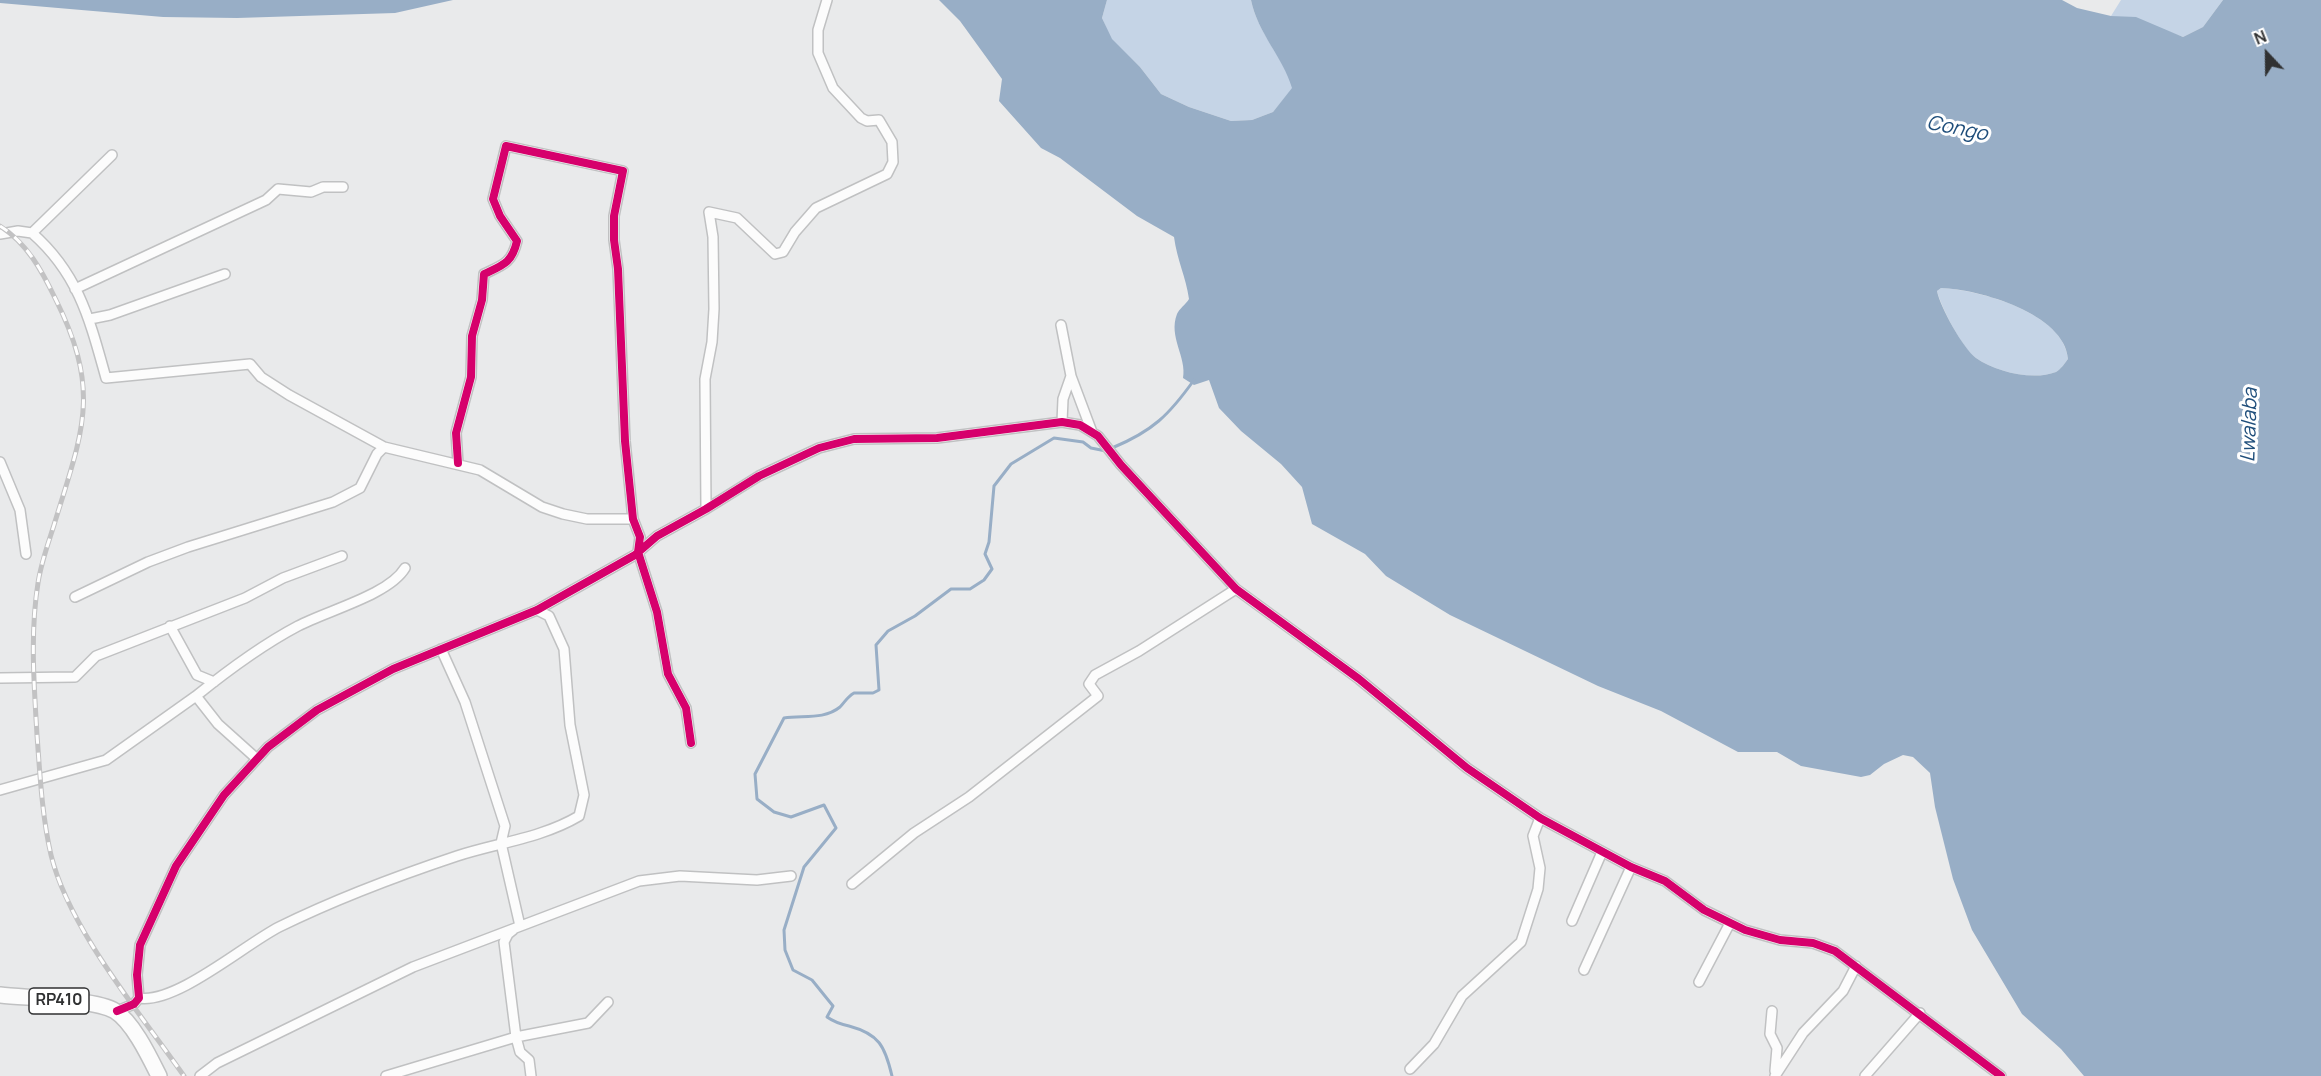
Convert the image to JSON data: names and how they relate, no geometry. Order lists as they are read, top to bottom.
{
  "streets": {
    "main road": ["RP410"]
  },
  "water": ["Congo", "Lwalaba"],
  "north": "top"
}
